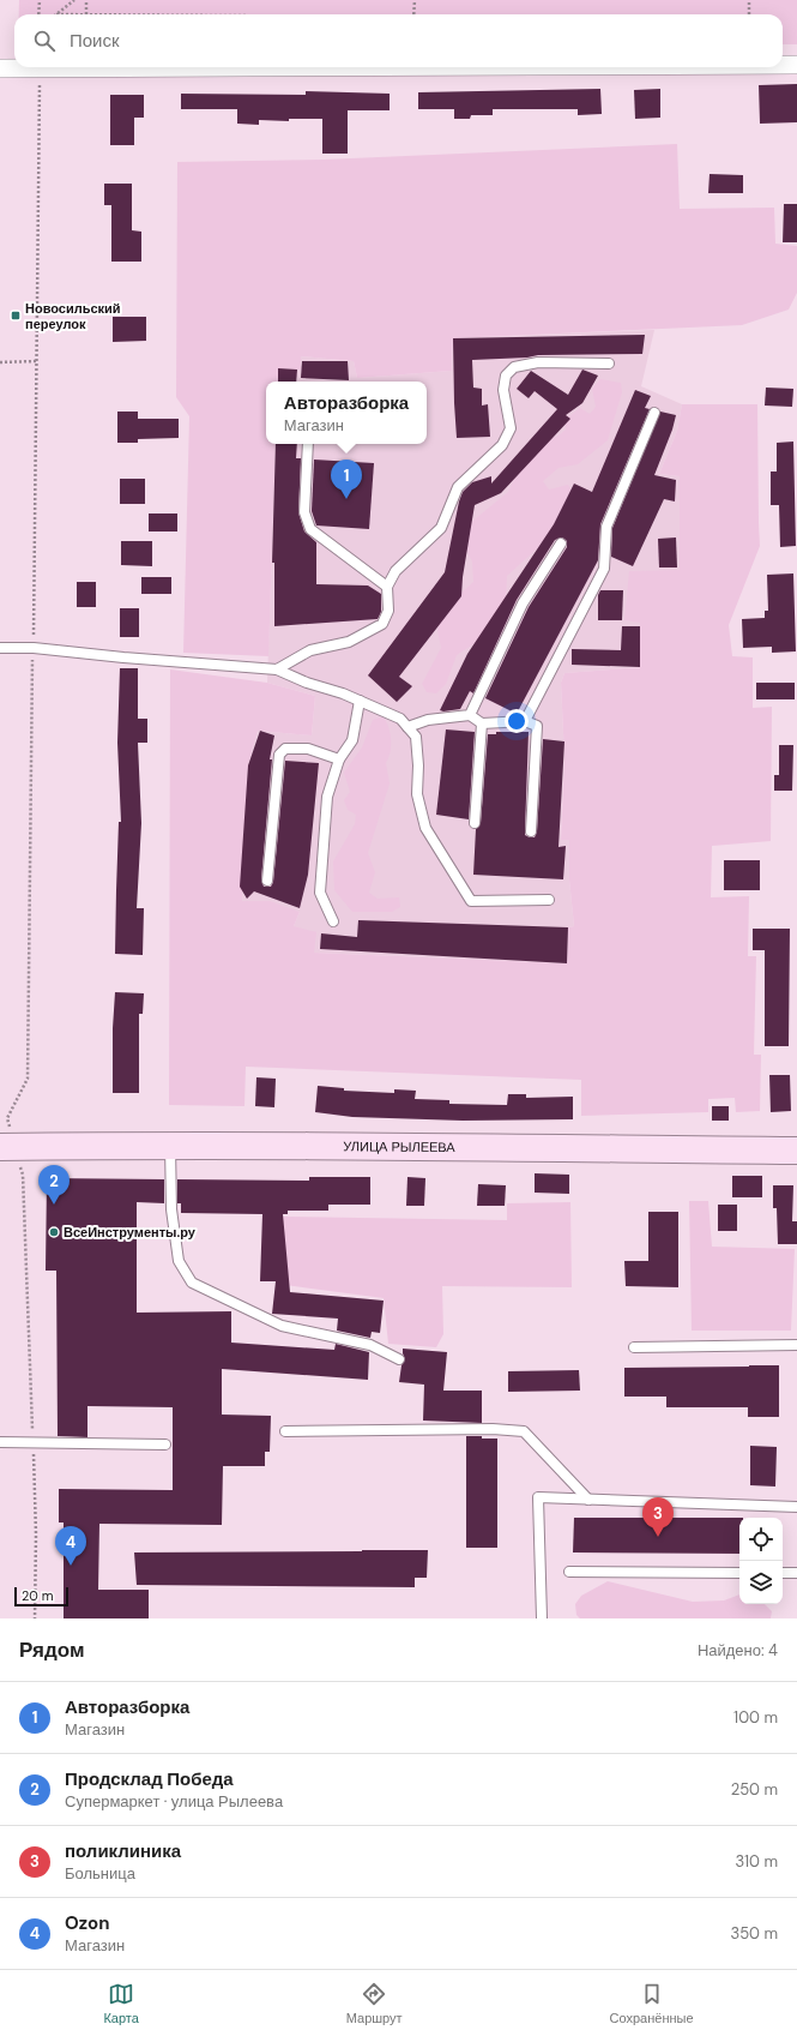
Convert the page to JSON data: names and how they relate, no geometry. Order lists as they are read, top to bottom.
{
  "streets": {
    "street": ["УЛИЦА РЫЛЕЕВА"]
  },
  "places": {
    "transit": ["Новосильский переулок"],
    "other": ["ВсеИнструменты.ру"]
  },
  "scale_bar": "20 m",
  "page": {
    "search": "Поиск",
    "popup": ["Авторазборка", "Магазин"],
    "pins": [
      "1",
      "2",
      "3",
      "4"
    ],
    "scale": "20 m",
    "heading": ["Рядом", "Найдено: 4"],
    "list": [
      {
        "mark": "1",
        "name": "Авторазборка",
        "note": "Магазин",
        "value": "100 m"
      },
      {
        "mark": "2",
        "name": "Продсклад Победа",
        "note": "Супермаркет · улица Рылеева",
        "value": "250 m"
      },
      {
        "mark": "3",
        "name": "поликлиника",
        "note": "Больница",
        "value": "310 m"
      },
      {
        "mark": "4",
        "name": "Ozon",
        "note": "Магазин",
        "value": "350 m"
      }
    ],
    "nav": ["Карта", "Маршрут", "Сохранённые"]
  }
}
